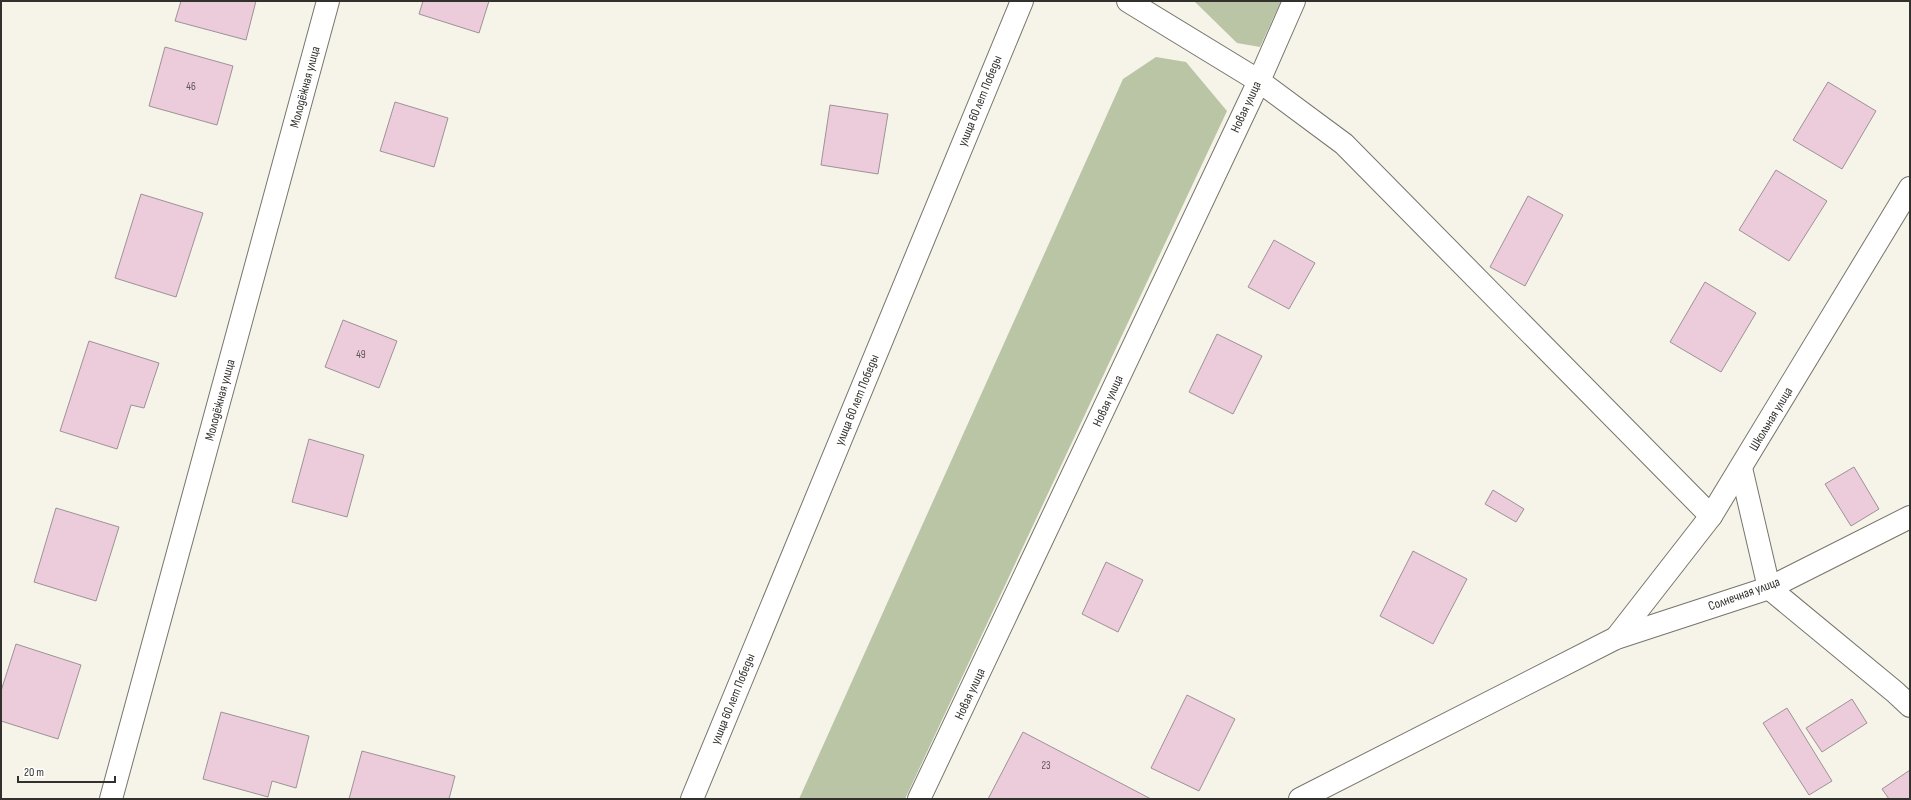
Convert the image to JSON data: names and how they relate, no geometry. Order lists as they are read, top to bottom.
{
  "streets": {
    "street": [
      "Молодёжная улица",
      "улица 60 лет Победы",
      "Новая улица",
      "Школьная улица",
      "Солнечная улица"
    ]
  },
  "crossings": [
    ["Школьная улица", "Солнечная улица"]
  ],
  "house_numbers": ["46", "49", "23"],
  "scale_bar": "20 m"
}
